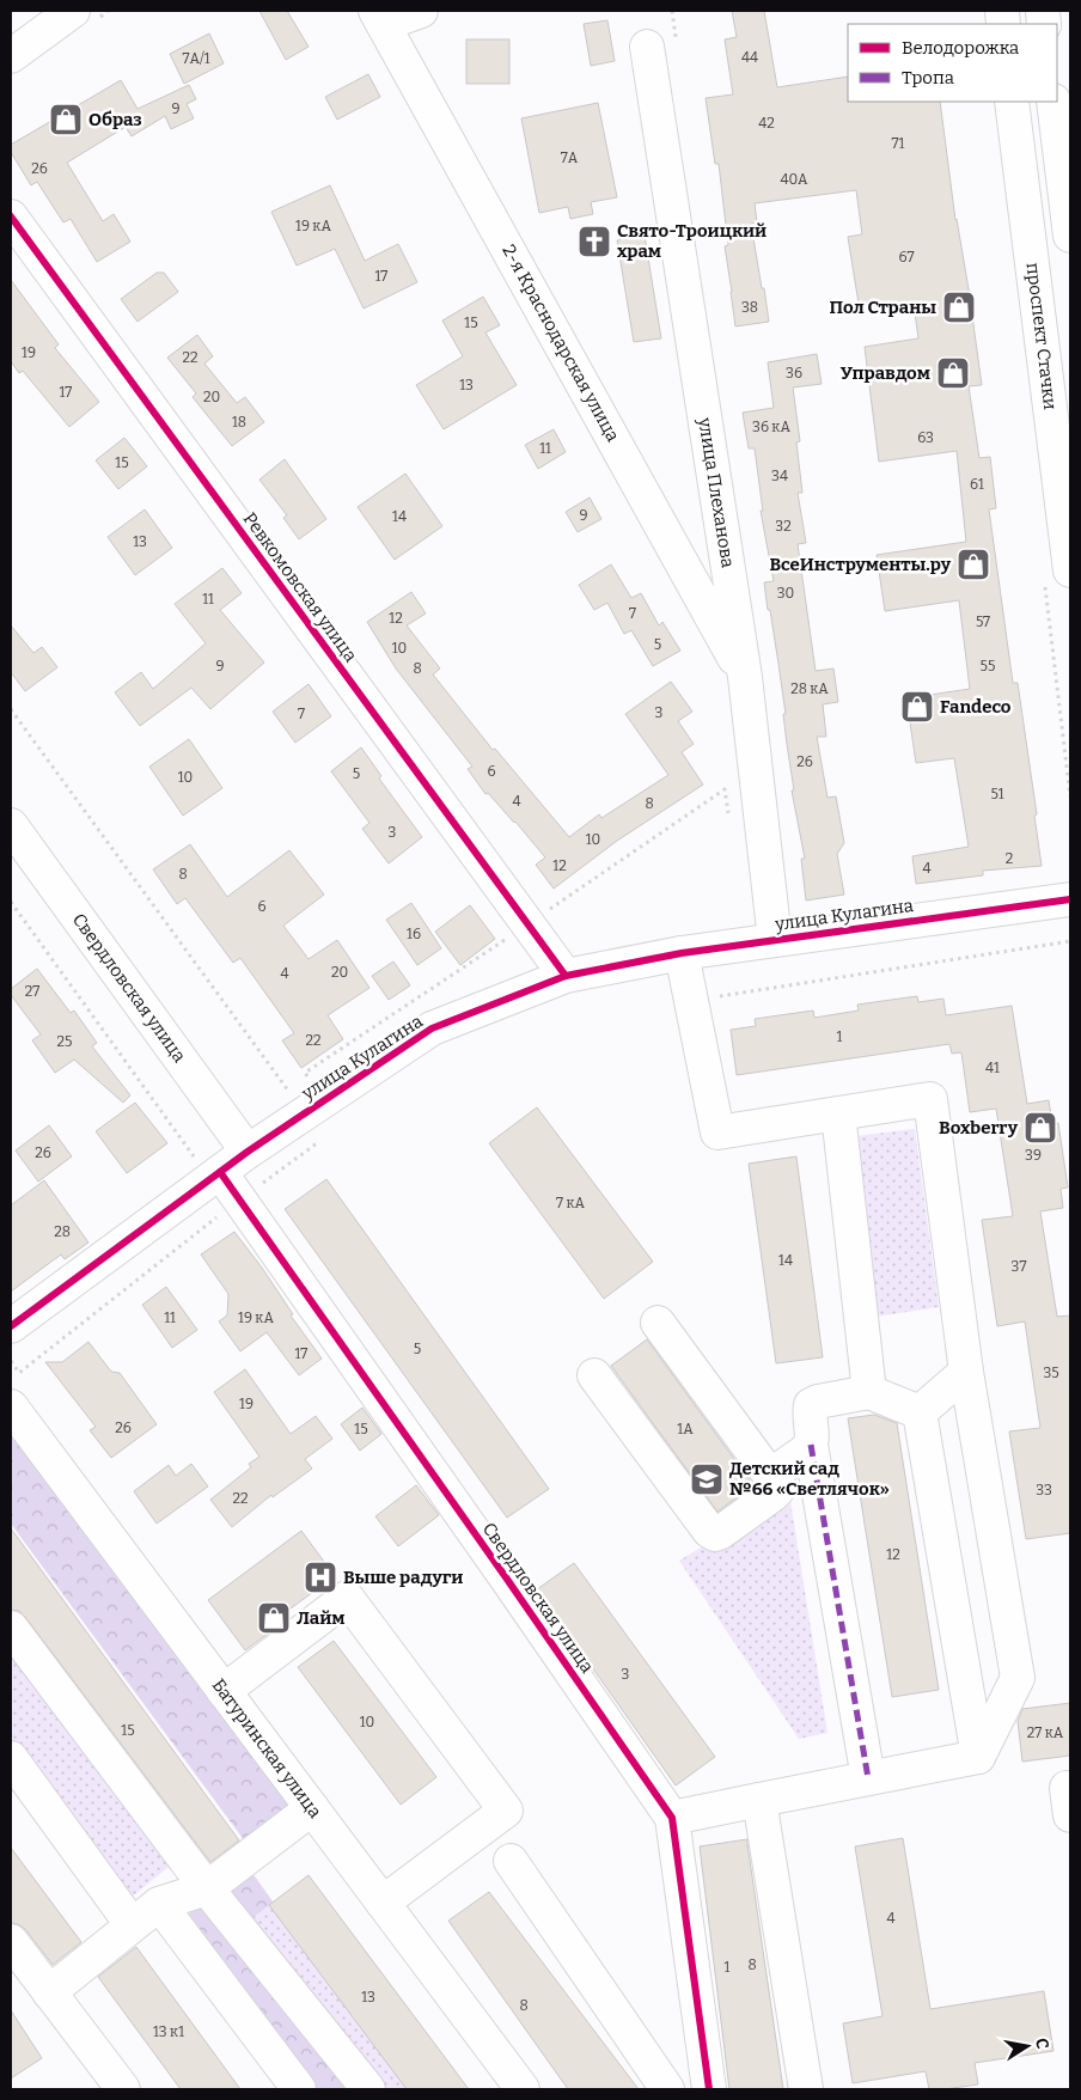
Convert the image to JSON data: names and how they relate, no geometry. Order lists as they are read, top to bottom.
{
  "streets": {
    "street": [
      "проспект Стачки",
      "2-я Краснодарская улица",
      "улица Плеханова",
      "Ревкомовская улица",
      "улица Кулагина",
      "Свердловская улица",
      "Батуринская улица"
    ]
  },
  "crossings": [
    ["2-я Краснодарская улица", "улица Плеханова"],
    ["улица Плеханова", "улица Кулагина"],
    ["Ревкомовская улица", "улица Кулагина"],
    ["улица Кулагина", "Свердловская улица"]
  ],
  "places": {
    "shop": [
      "Образ",
      "Пол Страны",
      "Управдом",
      "ВсеИнструменты.ру",
      "Fandeco",
      "Boxberry",
      "Лайм"
    ],
    "church": ["Свято-Троицкий храм"],
    "school or university": ["Детский сад №66 «Светлячок»"],
    "hospital": ["Выше радуги"]
  },
  "house_numbers": [
    "44",
    "7А/1",
    "9",
    "42",
    "71",
    "7А",
    "26",
    "40А",
    "19 кА",
    "67",
    "17",
    "38",
    "15",
    "19",
    "22",
    "36",
    "13",
    "17",
    "20",
    "18",
    "36 кА",
    "63",
    "11",
    "15",
    "34",
    "61",
    "9",
    "14",
    "32",
    "13",
    "30",
    "11",
    "7",
    "12",
    "57",
    "5",
    "10",
    "9",
    "55",
    "8",
    "28 кА",
    "3",
    "7",
    "26",
    "6",
    "5",
    "10",
    "51",
    "4",
    "8",
    "3",
    "10",
    "2",
    "12",
    "4",
    "8",
    "6",
    "16",
    "20",
    "4",
    "27",
    "1",
    "22",
    "25",
    "41",
    "26",
    "39",
    "7 кА",
    "28",
    "14",
    "37",
    "11",
    "19 кА",
    "5",
    "17",
    "35",
    "19",
    "26",
    "15",
    "1А",
    "33",
    "22",
    "12",
    "3",
    "10",
    "15",
    "27 кА",
    "4",
    "8",
    "1",
    "13",
    "8",
    "13 к1"
  ],
  "legend": ["Велодорожка", "Тропа"],
  "north": "right"
}
